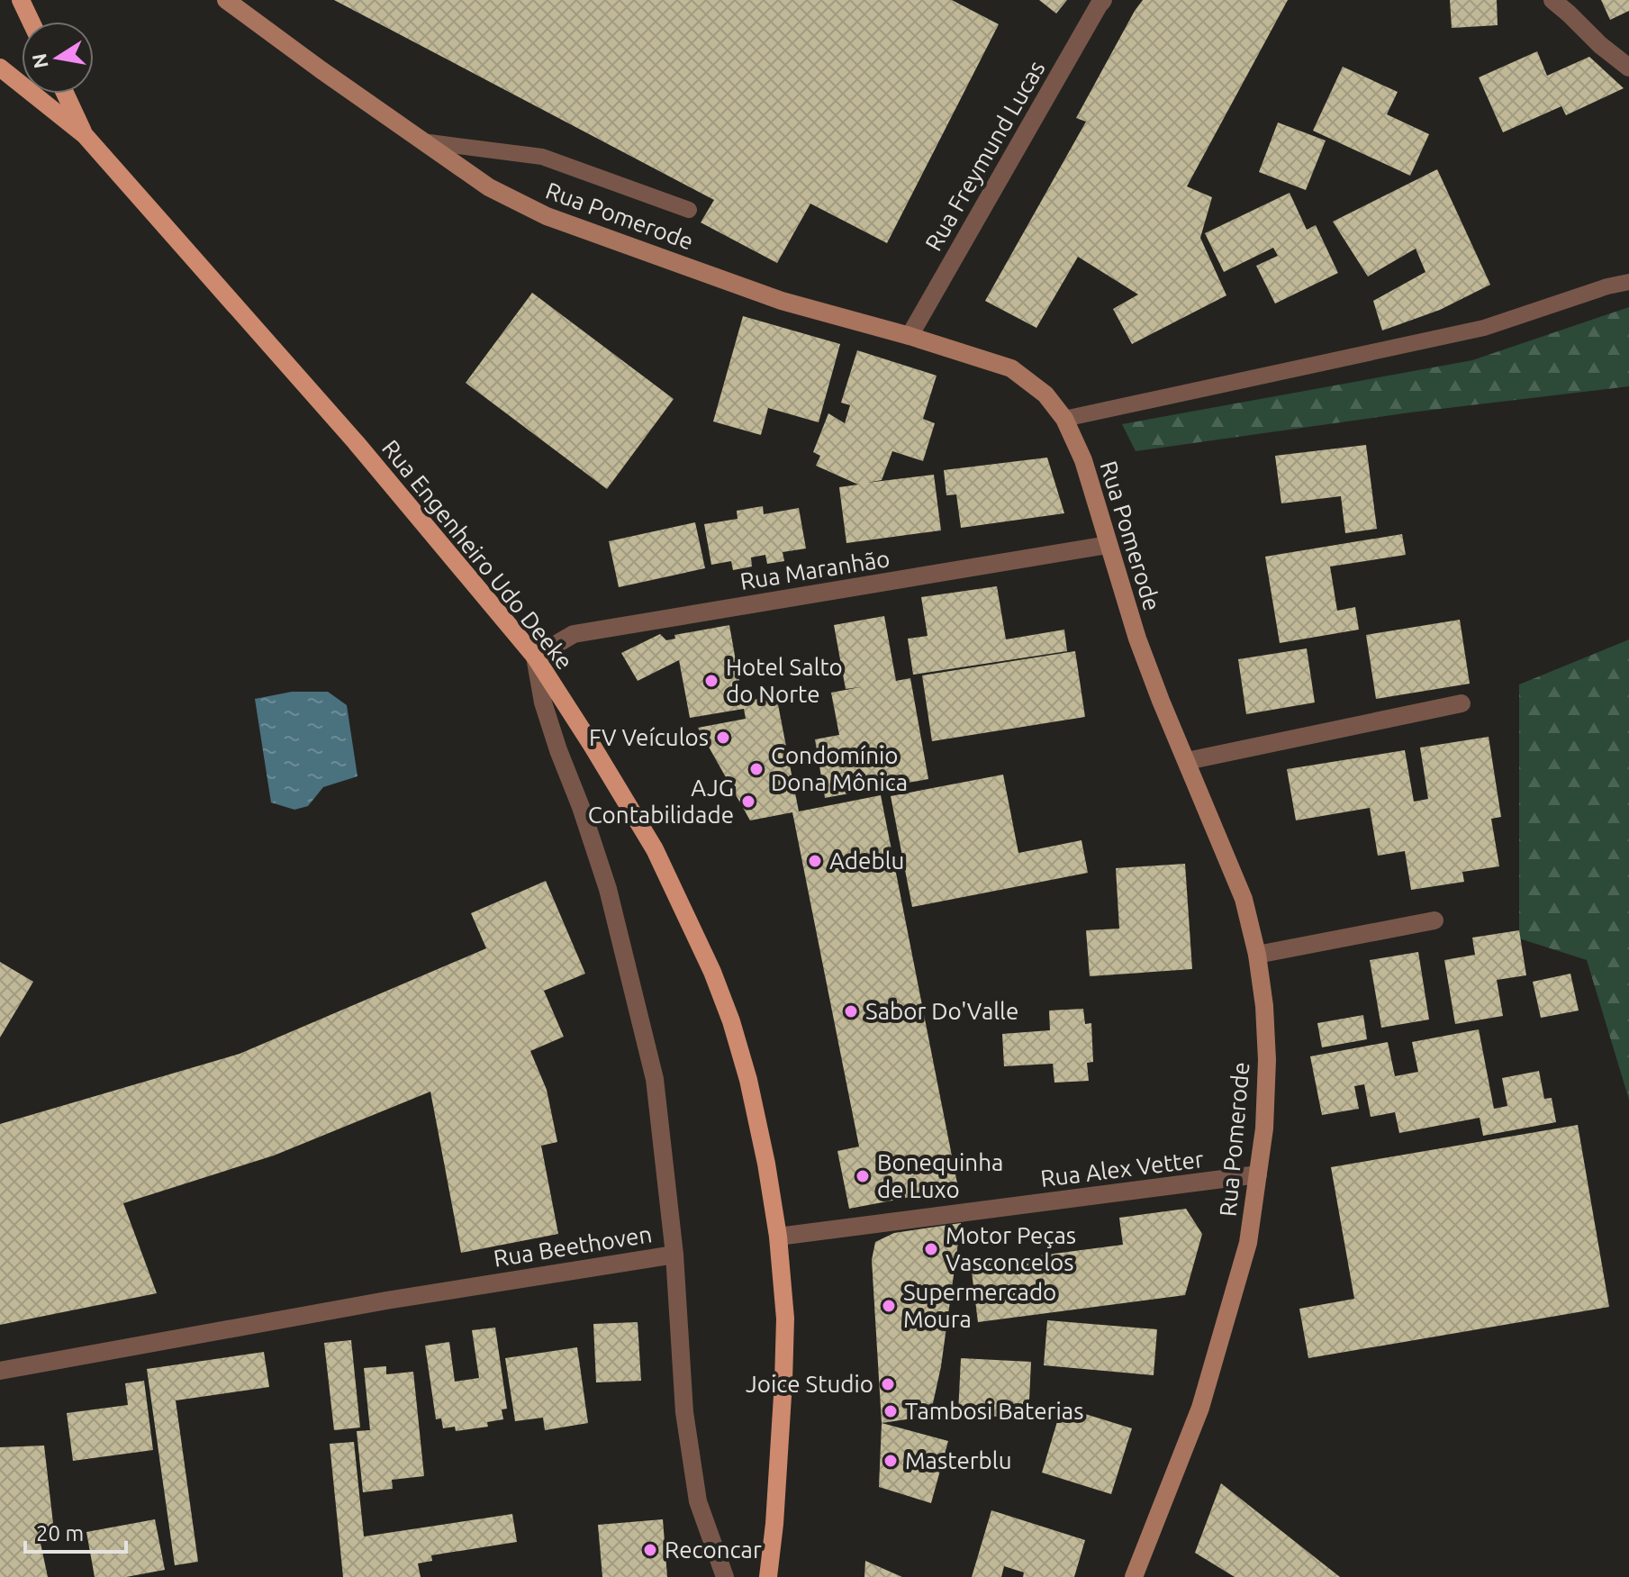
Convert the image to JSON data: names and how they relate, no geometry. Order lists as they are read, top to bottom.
{
  "streets": {
    "main road": ["Rua Engenheiro Udo Deeke"],
    "street": [
      "Rua Freymund Lucas",
      "Rua Pomerode",
      "Rua Maranhão",
      "Rua Alex Vetter",
      "Rua Beethoven"
    ]
  },
  "crossings": [
    ["Rua Freymund Lucas", "Rua Pomerode"],
    ["Rua Pomerode", "Rua Maranhão"],
    ["Rua Pomerode", "Rua Alex Vetter"],
    ["Rua Engenheiro Udo Deeke", "Rua Maranhão"],
    ["Rua Engenheiro Udo Deeke", "Rua Alex Vetter"],
    ["Rua Engenheiro Udo Deeke", "Rua Beethoven"],
    ["Rua Maranhão", "Rua Beethoven"]
  ],
  "places": [
    "Hotel Salto do Norte",
    "FV Veículos",
    "Condomínio Dona Mônica",
    "AJG Contabilidade",
    "Adeblu",
    "Sabor Do'Valle",
    "Bonequinha de Luxo",
    "Motor Peças Vasconcelos",
    "Supermercado Moura",
    "Joice Studio",
    "Tambosi Baterias",
    "Masterblu",
    "Reconcar"
  ],
  "scale_bar": "20 m",
  "north": "left"
}
